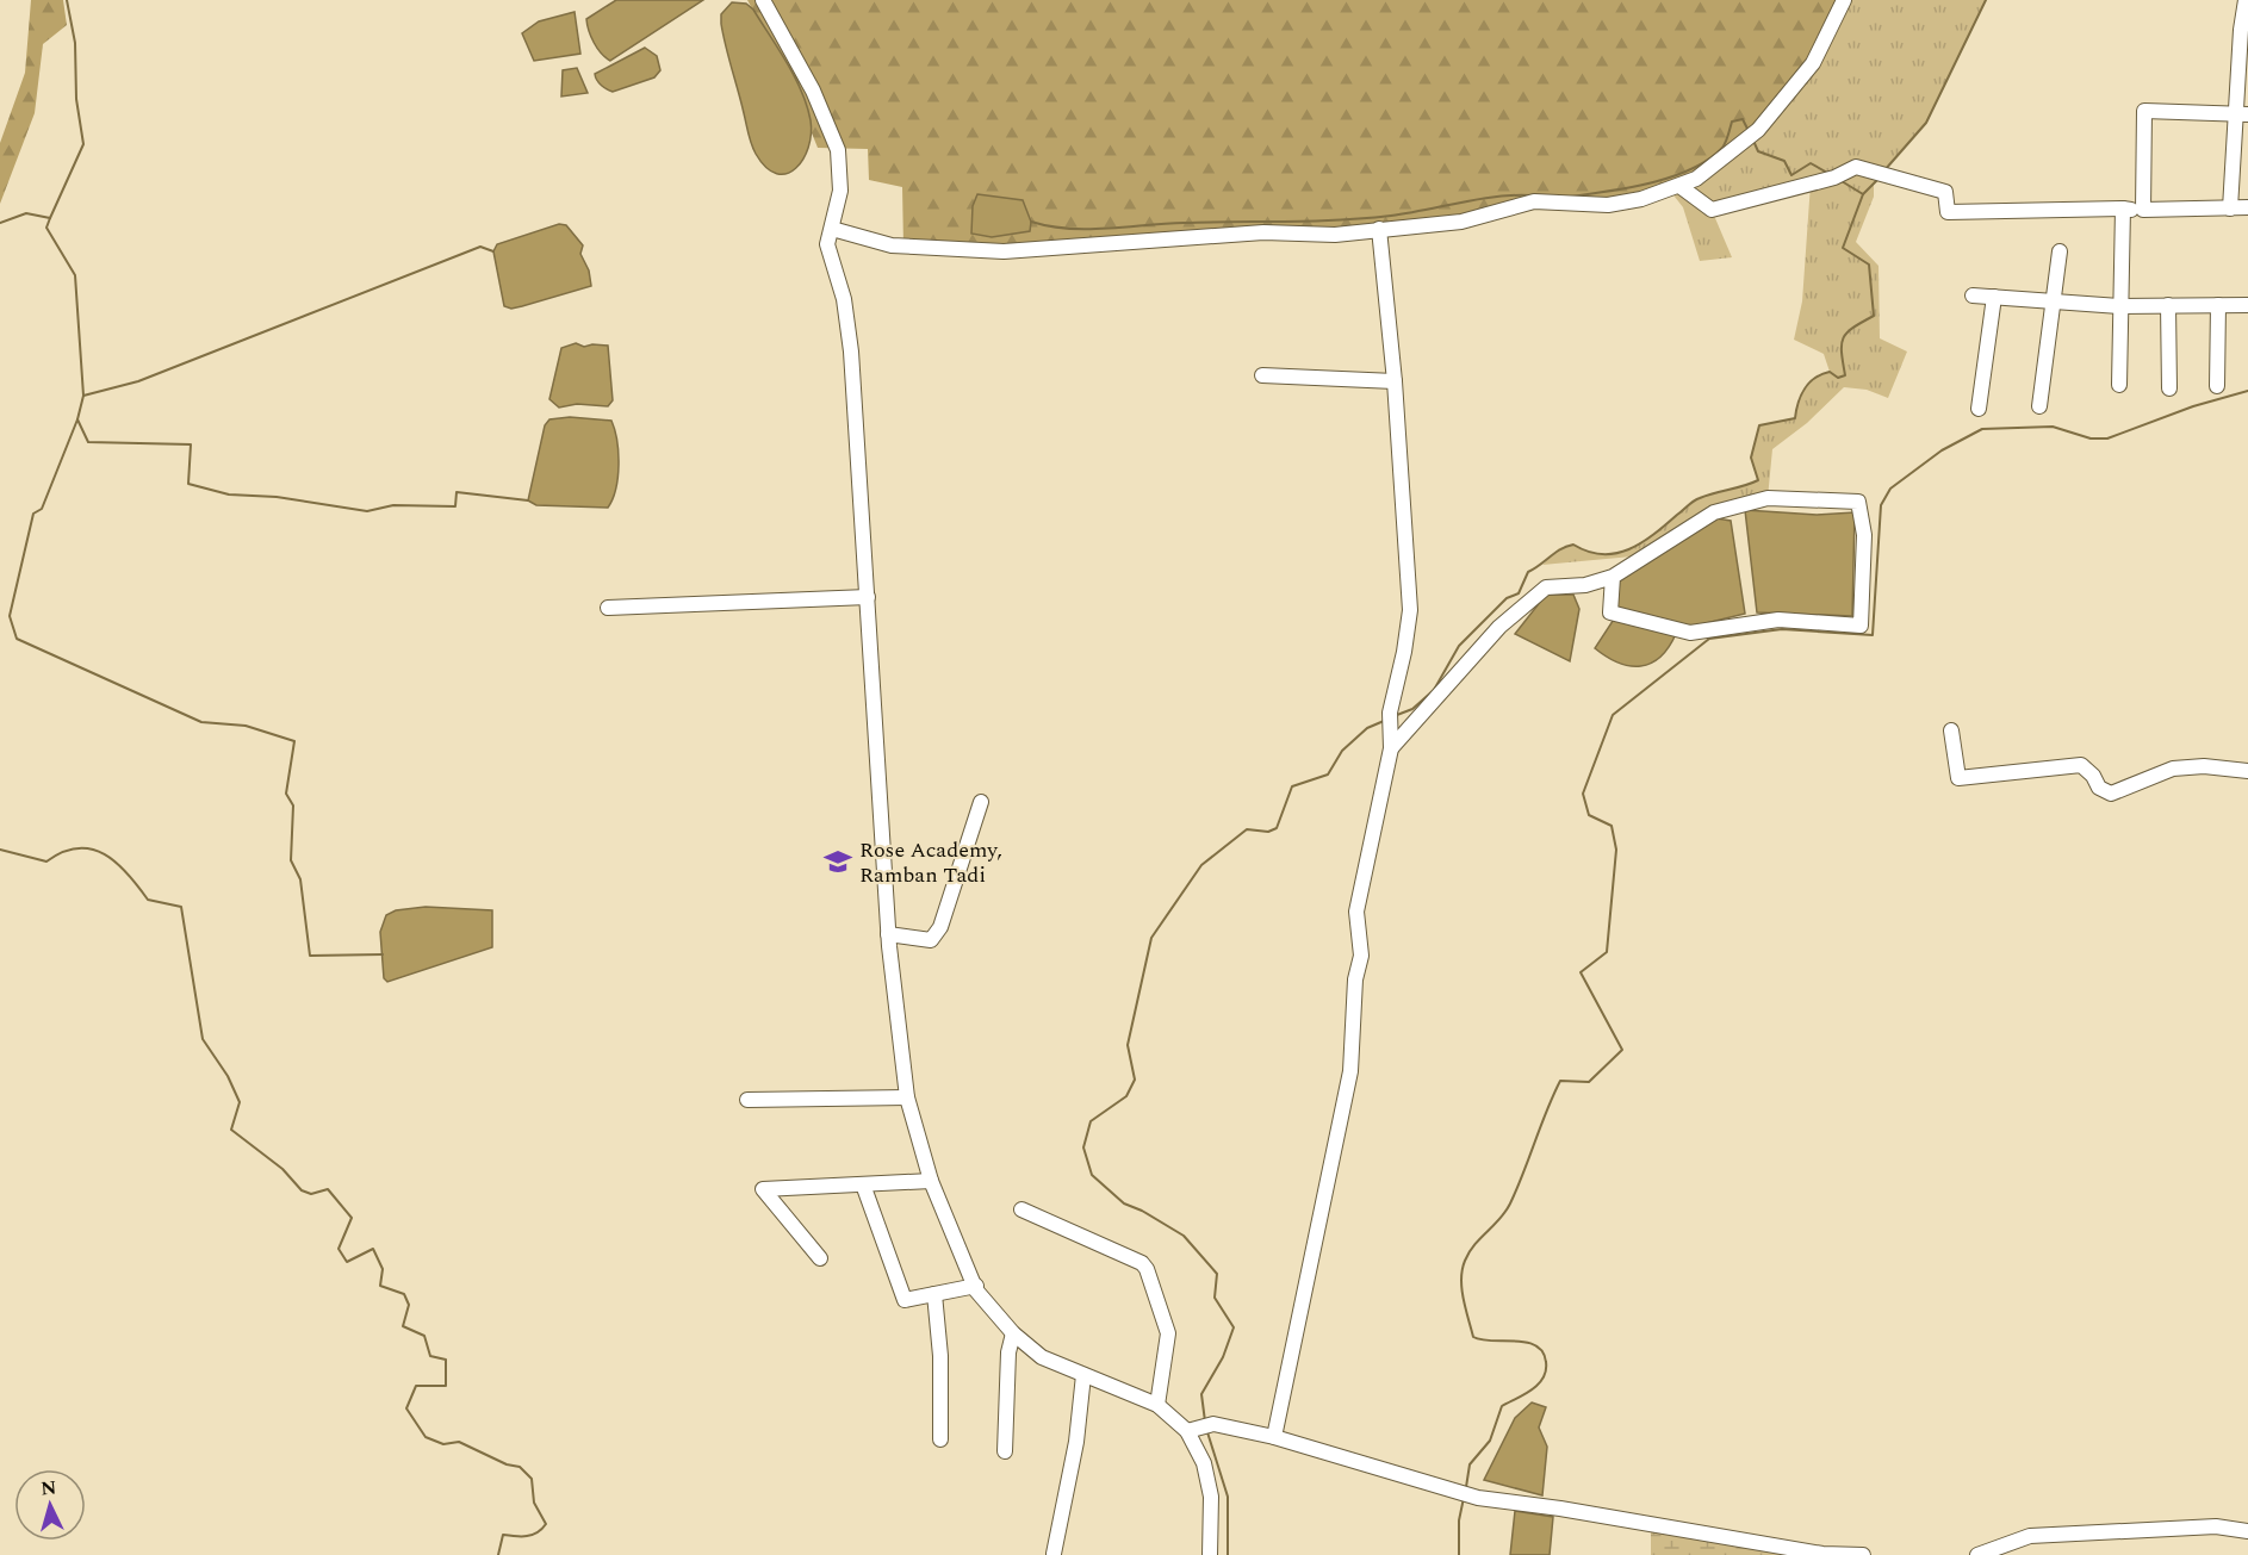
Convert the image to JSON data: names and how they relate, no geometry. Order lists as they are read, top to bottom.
{
  "places": {
    "school or university": ["Rose Academy, Ramban Tadi"]
  },
  "north": "top"
}
